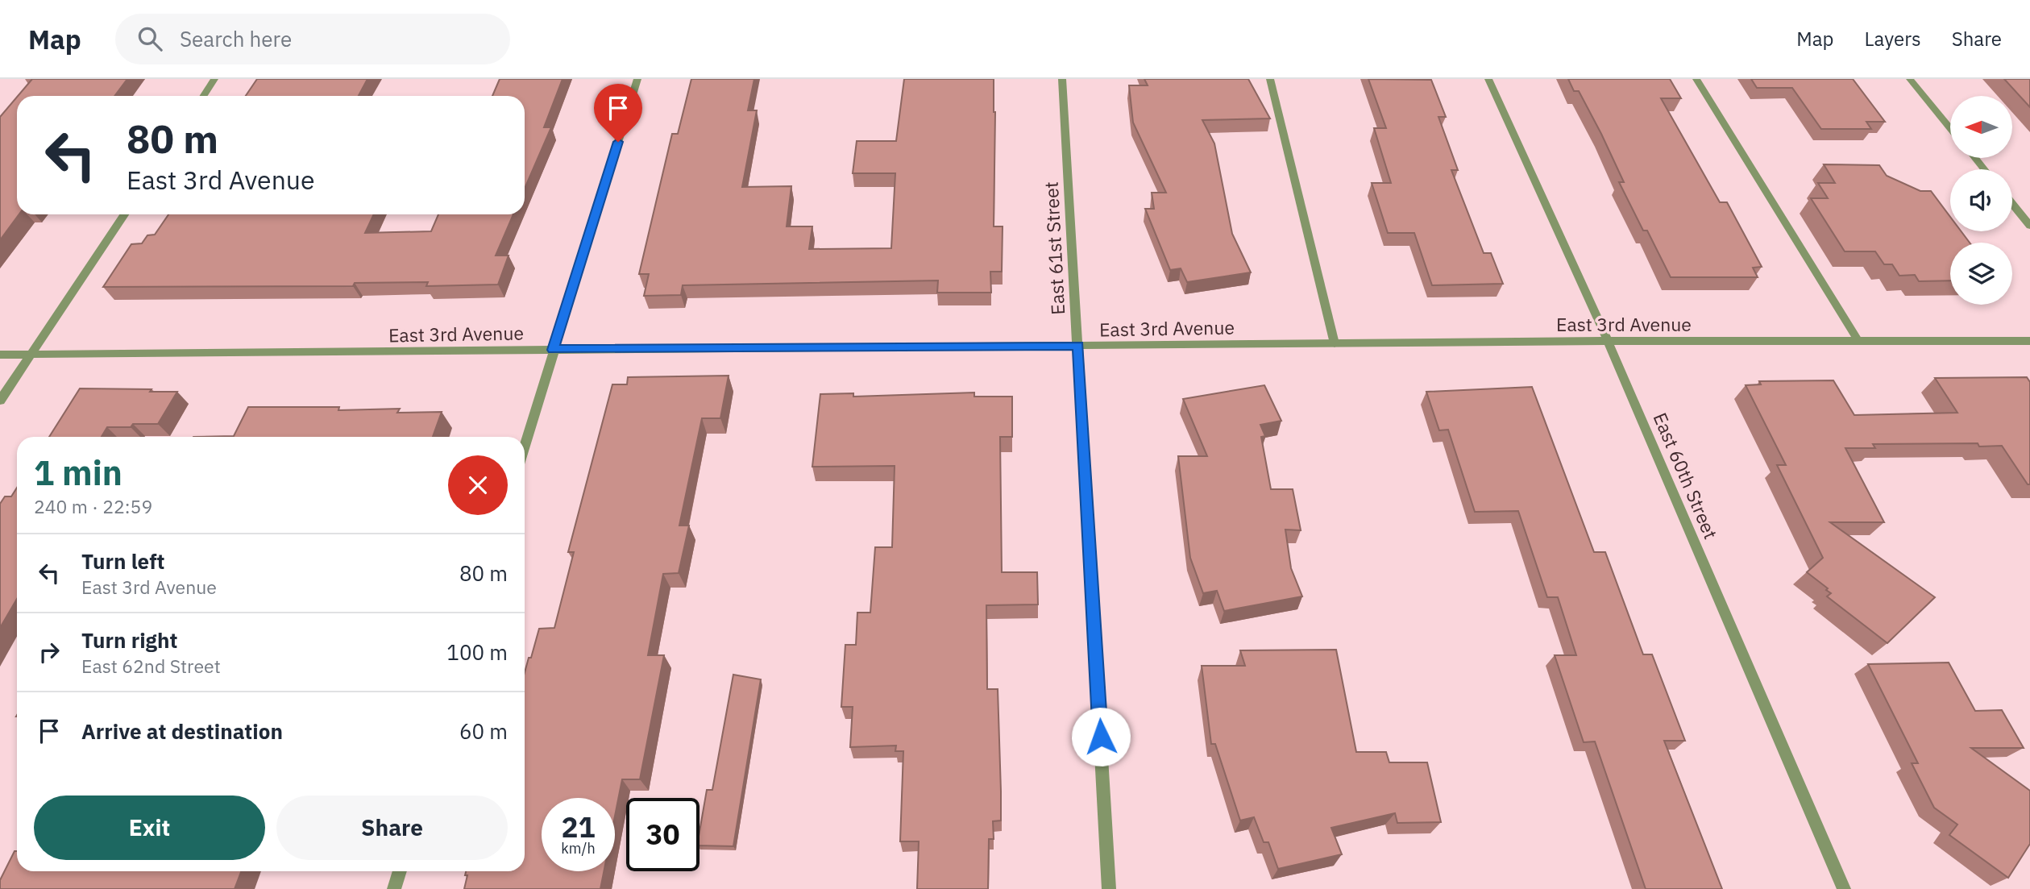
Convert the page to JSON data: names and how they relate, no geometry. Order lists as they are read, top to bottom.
{
  "streets": {
    "street": ["East 61st Street", "East 3rd Avenue", "East 60th Street"]
  },
  "crossings": [
    ["East 61st Street", "East 3rd Avenue"],
    ["East 3rd Avenue", "East 60th Street"]
  ],
  "north": "left",
  "page": {
    "header": "Map",
    "search": "Search here",
    "nav": ["Map", "Layers", "Share"],
    "turn": ["80 m", "East 3rd Avenue"],
    "heading": ["1 min", "240 m · 22:59"],
    "list": [
      {
        "name": "Turn left",
        "note": "East 3rd Avenue",
        "value": "80 m"
      },
      {
        "name": "Turn right",
        "note": "East 62nd Street",
        "value": "100 m"
      },
      {
        "name": "Arrive at destination",
        "value": "60 m"
      }
    ],
    "buttons": ["Exit", "Share"],
    "speed": "21 km/h",
    "limit": "30"
  }
}
